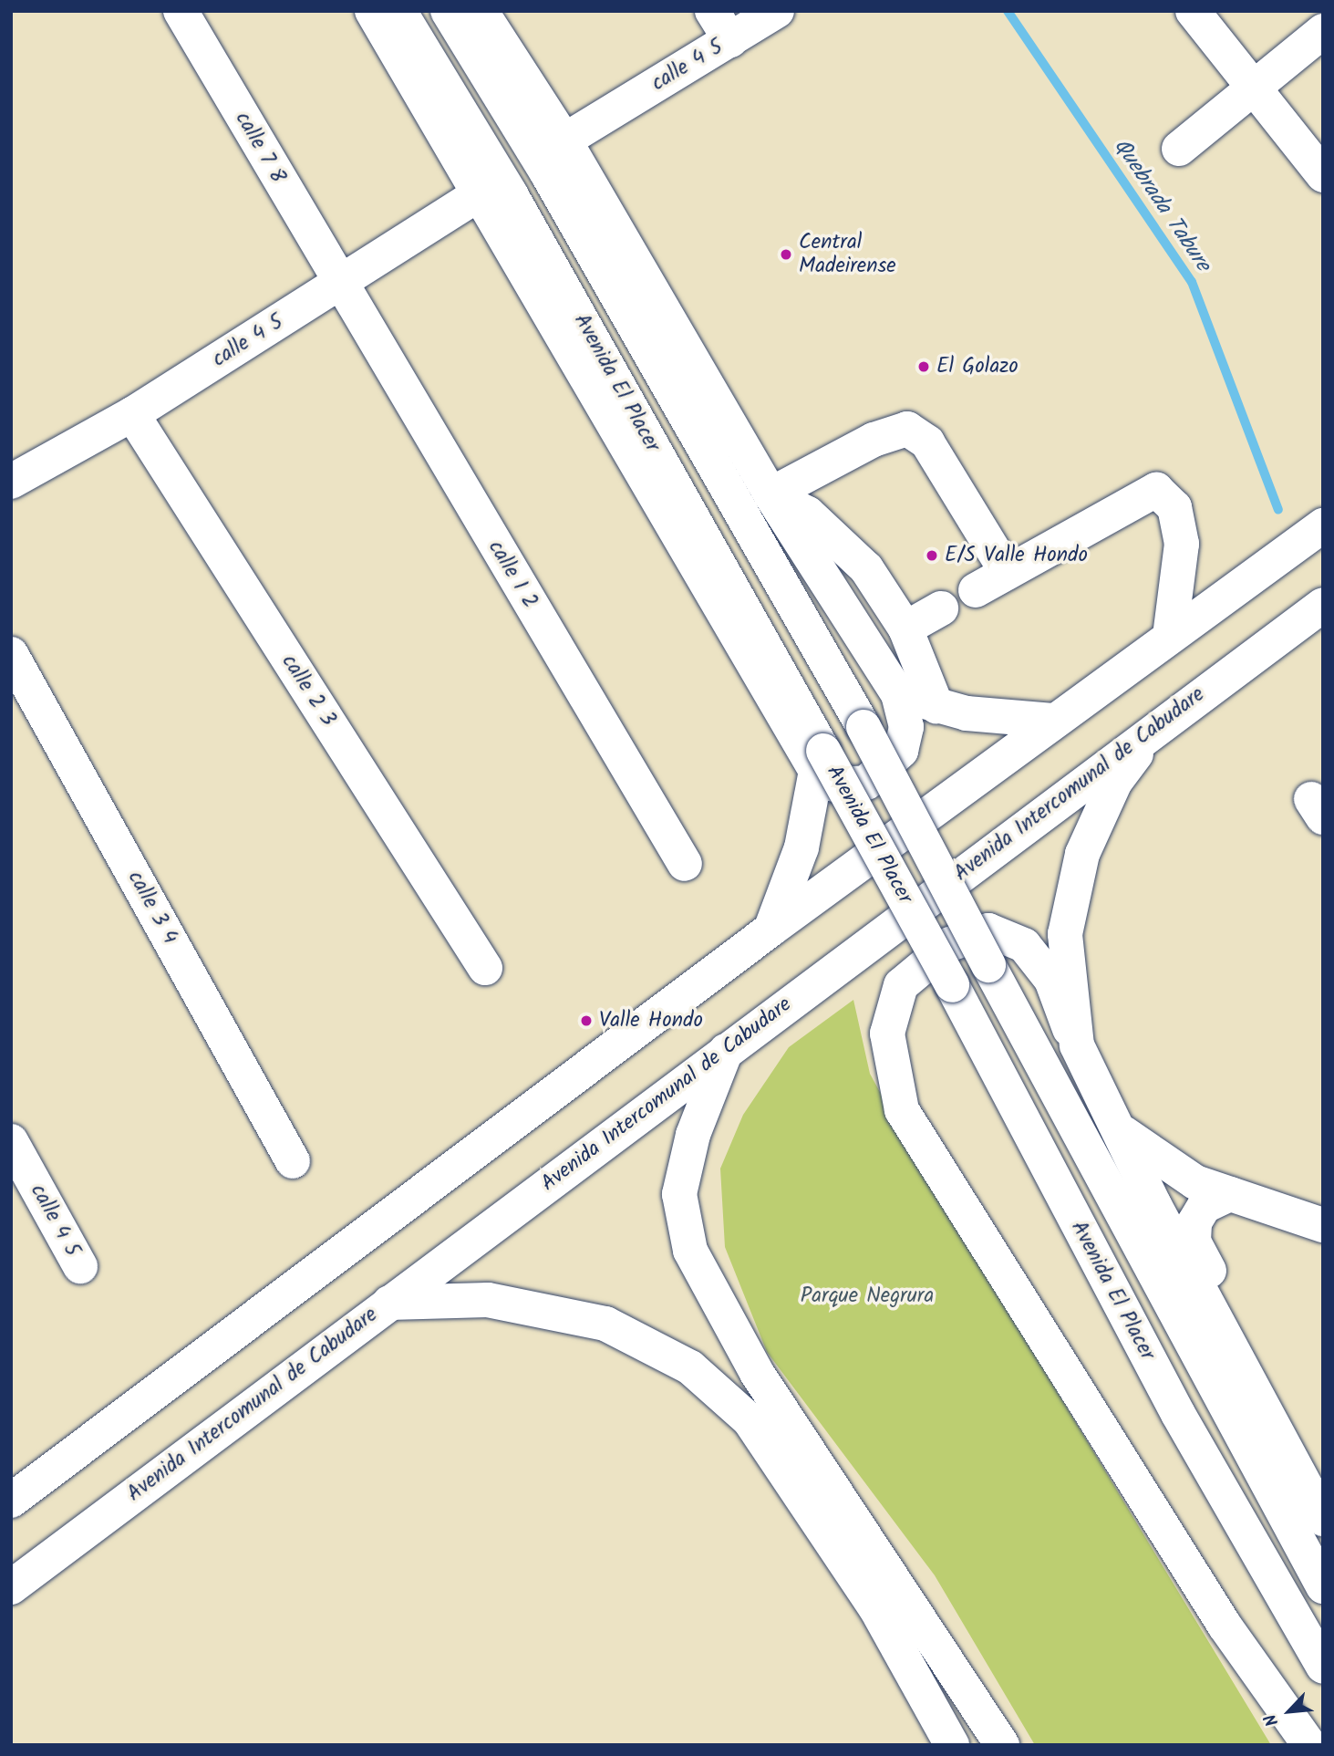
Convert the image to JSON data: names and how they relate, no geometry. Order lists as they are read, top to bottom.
{
  "streets": {
    "main road": [
      "calle 4 5",
      "calle 7 8",
      "Avenida El Placer",
      "calle 1 2",
      "calle 2 3",
      "Avenida Intercomunal de Cabudare",
      "calle 3 4"
    ]
  },
  "crossings": [
    ["calle 4 5", "calle 7 8"],
    ["calle 4 5", "calle 1 2"],
    ["calle 4 5", "calle 2 3"],
    ["calle 7 8", "calle 1 2"]
  ],
  "water": ["Quebrada Tabure"],
  "parks": ["Parque Negrura"],
  "places": [
    "Central Madeirense",
    "El Golazo",
    "E/S Valle Hondo",
    "Valle Hondo"
  ],
  "north": "bottom left"
}
